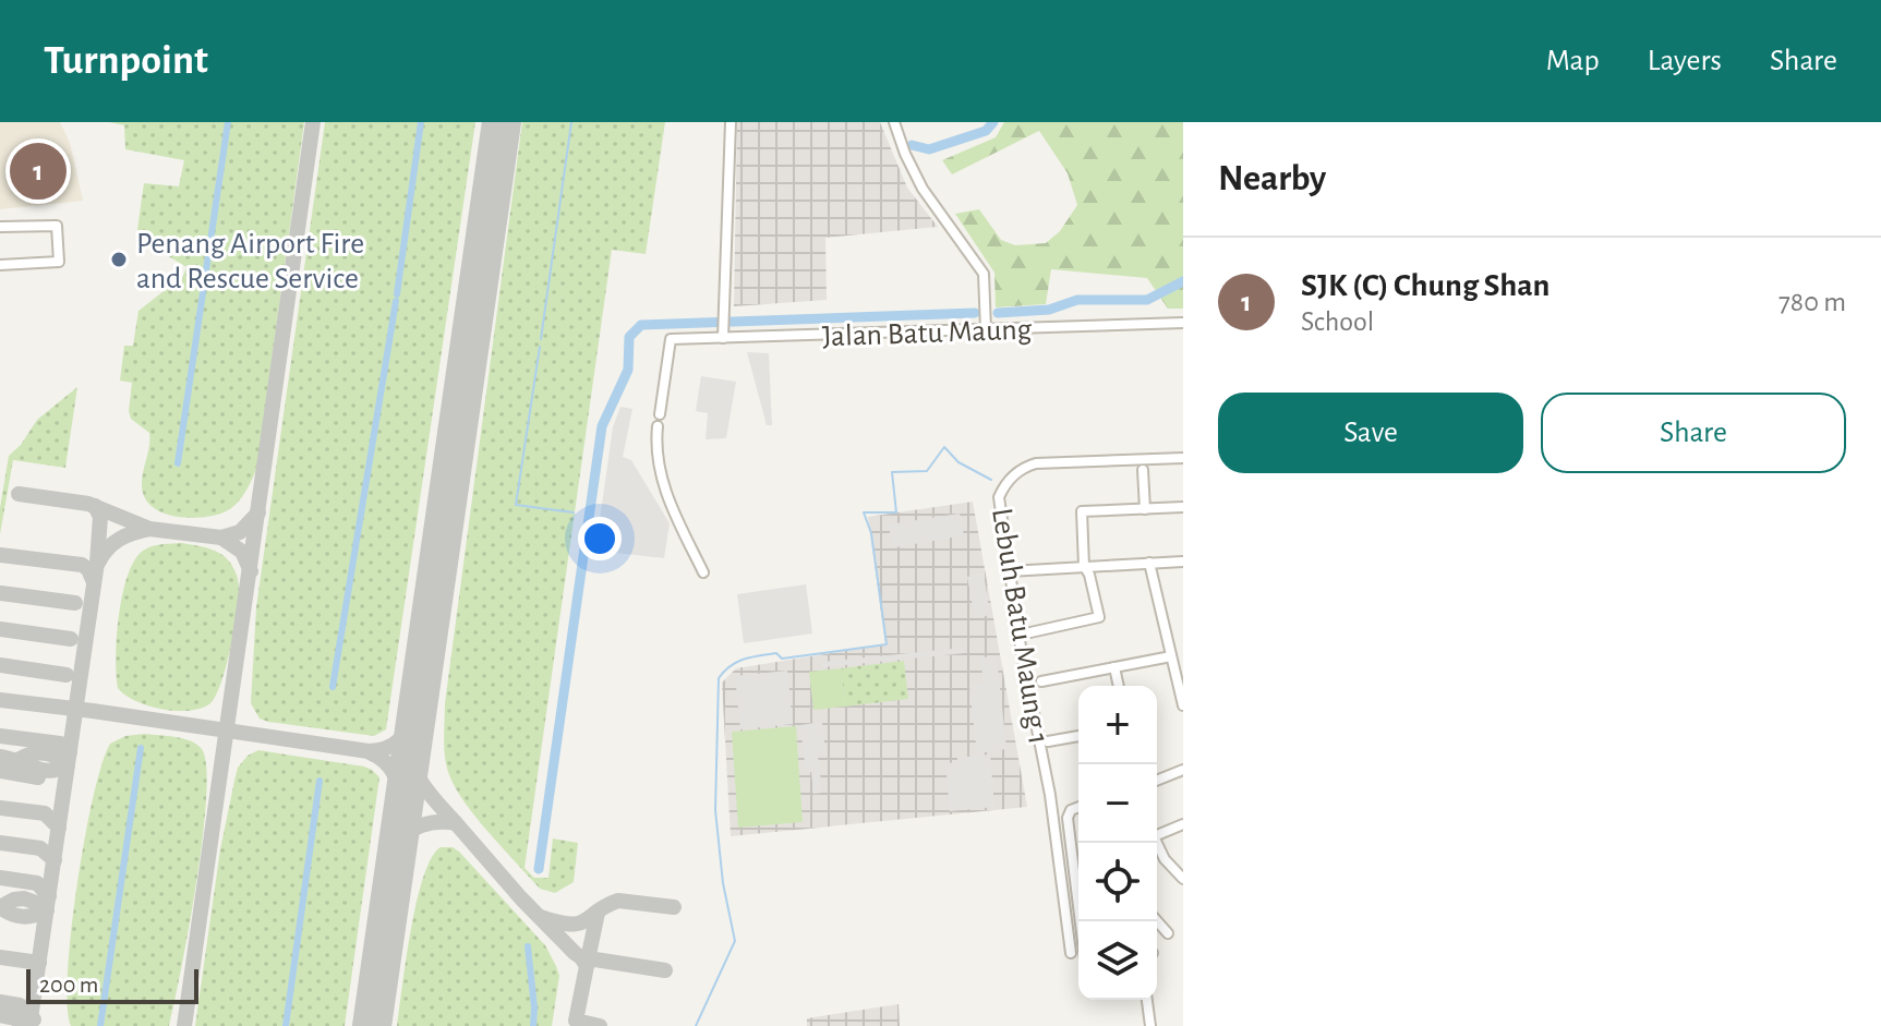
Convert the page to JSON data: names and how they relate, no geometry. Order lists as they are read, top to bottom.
{
  "streets": {
    "street": ["Jalan Batu Maung", "Lebuh Batu Maung 1"]
  },
  "places": ["Penang Airport Fire and Rescue Service"],
  "scale_bar": "200 m",
  "page": {
    "header": "Turnpoint",
    "nav": ["Map", "Layers", "Share"],
    "heading": "Nearby",
    "pins": "1",
    "list": [
      {
        "mark": "1",
        "name": "SJK (C) Chung Shan",
        "note": "School",
        "value": "780 m"
      }
    ],
    "buttons": ["Save", "Share"],
    "map_buttons": ["+", "−"],
    "scale": "200 m"
  }
}
